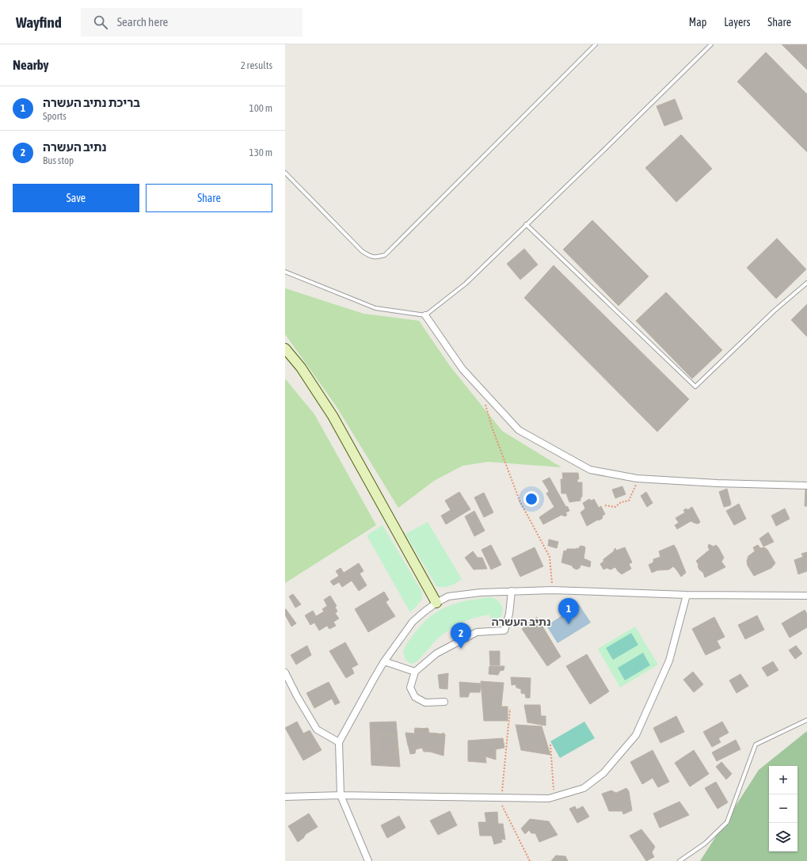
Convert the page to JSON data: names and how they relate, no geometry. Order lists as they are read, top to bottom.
{
  "districts": ["נתיב העשרה"],
  "page": {
    "header": "Wayfind",
    "search": "Search here",
    "nav": ["Map", "Layers", "Share"],
    "heading": ["Nearby", "2 results"],
    "list": [
      {
        "mark": "1",
        "name": "בריכת נתיב העשרה",
        "note": "Sports",
        "value": "100 m"
      },
      {
        "mark": "2",
        "name": "נתיב העשרה",
        "note": "Bus stop",
        "value": "130 m"
      }
    ],
    "buttons": ["Save", "Share"],
    "pins": ["1", "2"],
    "map_buttons": ["+", "−"]
  }
}
